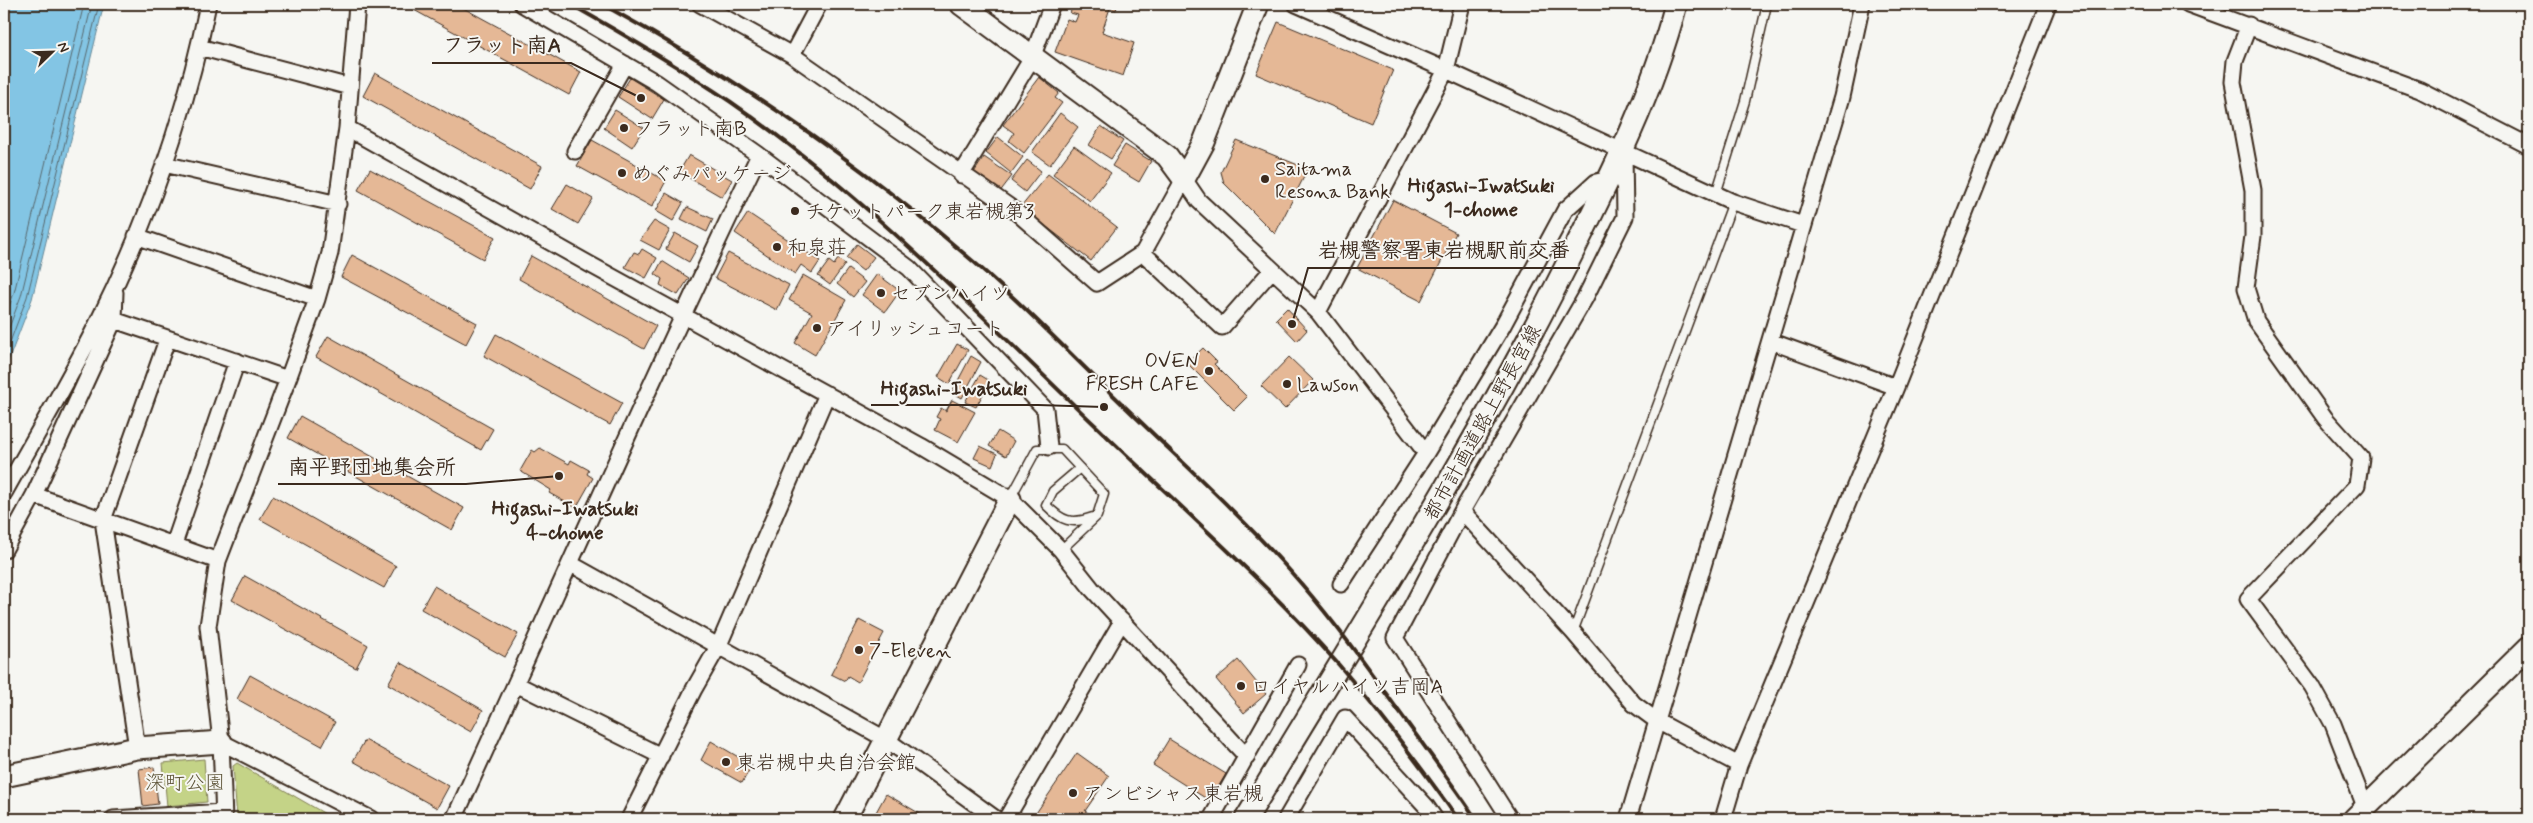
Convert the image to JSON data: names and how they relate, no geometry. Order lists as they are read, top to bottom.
{
  "streets": {
    "street": ["都市計画道路上野長宮線"]
  },
  "districts": ["Higashi-Iwatsuki 1-chome", "Higashi-Iwatsuki 4-chome"],
  "parks": ["深町公園"],
  "places": [
    "フラット南A",
    "フラット南B",
    "めぐみパッケージ",
    "Saitama Resona Bank",
    "チケットパーク東岩槻第3",
    "和泉荘",
    "セブンハイツ",
    "岩槻警察署東岩槻駅前交番",
    "アイリッシュコート",
    "OVEN FRESH CAFE",
    "Lawson",
    "Higashi-Iwatsuki",
    "南平野団地集会所",
    "7-Eleven",
    "ロイヤルハイツ吉岡A",
    "東岩槻中央自治会館",
    "アンビシャス東岩槻"
  ],
  "north": "top right"
}
